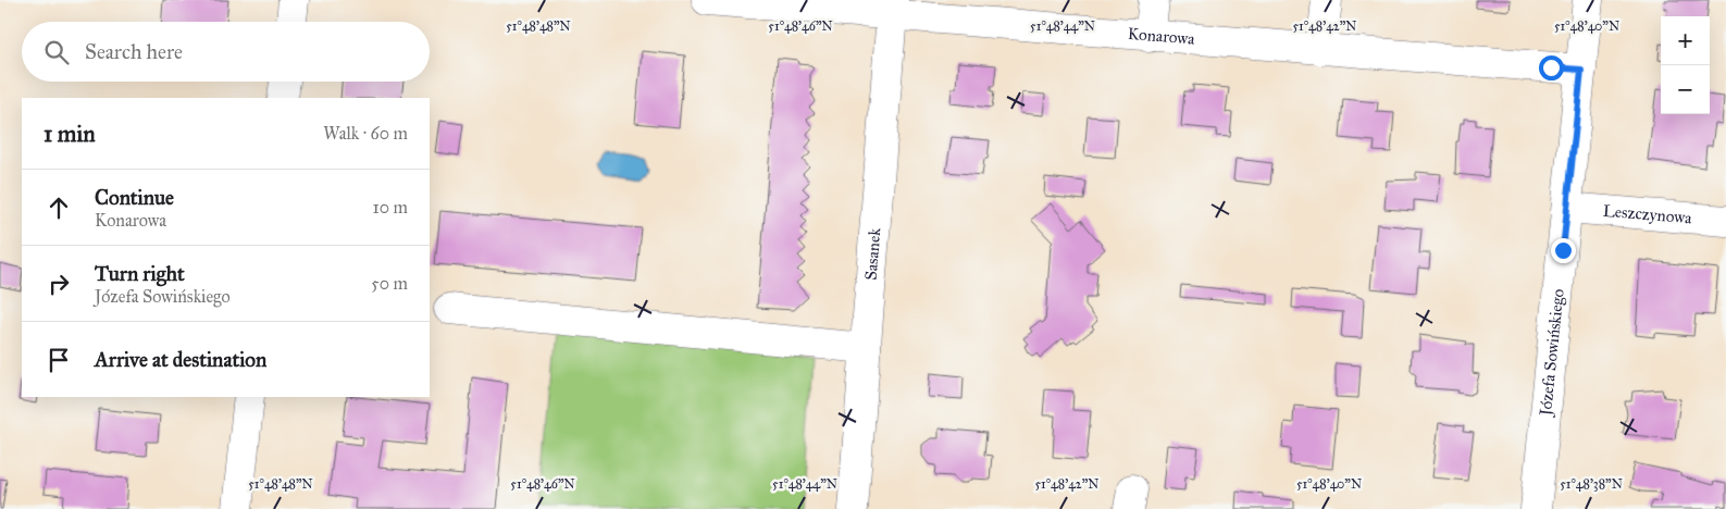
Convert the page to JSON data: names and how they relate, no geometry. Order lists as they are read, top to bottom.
{
  "streets": {
    "street": [
      "Konarowa",
      "Leszczynowa",
      "Sasanek",
      "Józefa Sowińskiego"
    ]
  },
  "crossings": [
    ["Konarowa", "Sasanek"],
    ["Konarowa", "Józefa Sowińskiego"],
    ["Leszczynowa", "Józefa Sowińskiego"]
  ],
  "page": {
    "map_buttons": ["+", "−"],
    "search": "Search here",
    "heading": ["1 min", "Walk · 60 m"],
    "list": [
      ["Continue", "Konarowa", "10 m"],
      ["Turn right", "Józefa Sowińskiego", "50 m"],
      "Arrive at destination"
    ]
  },
  "coordinates": [
    "51°48'48\"N",
    "51°48'46\"N",
    "51°48'44\"N",
    "51°48'42\"N",
    "51°48'40\"N",
    "51°48'38\"N"
  ]
}
